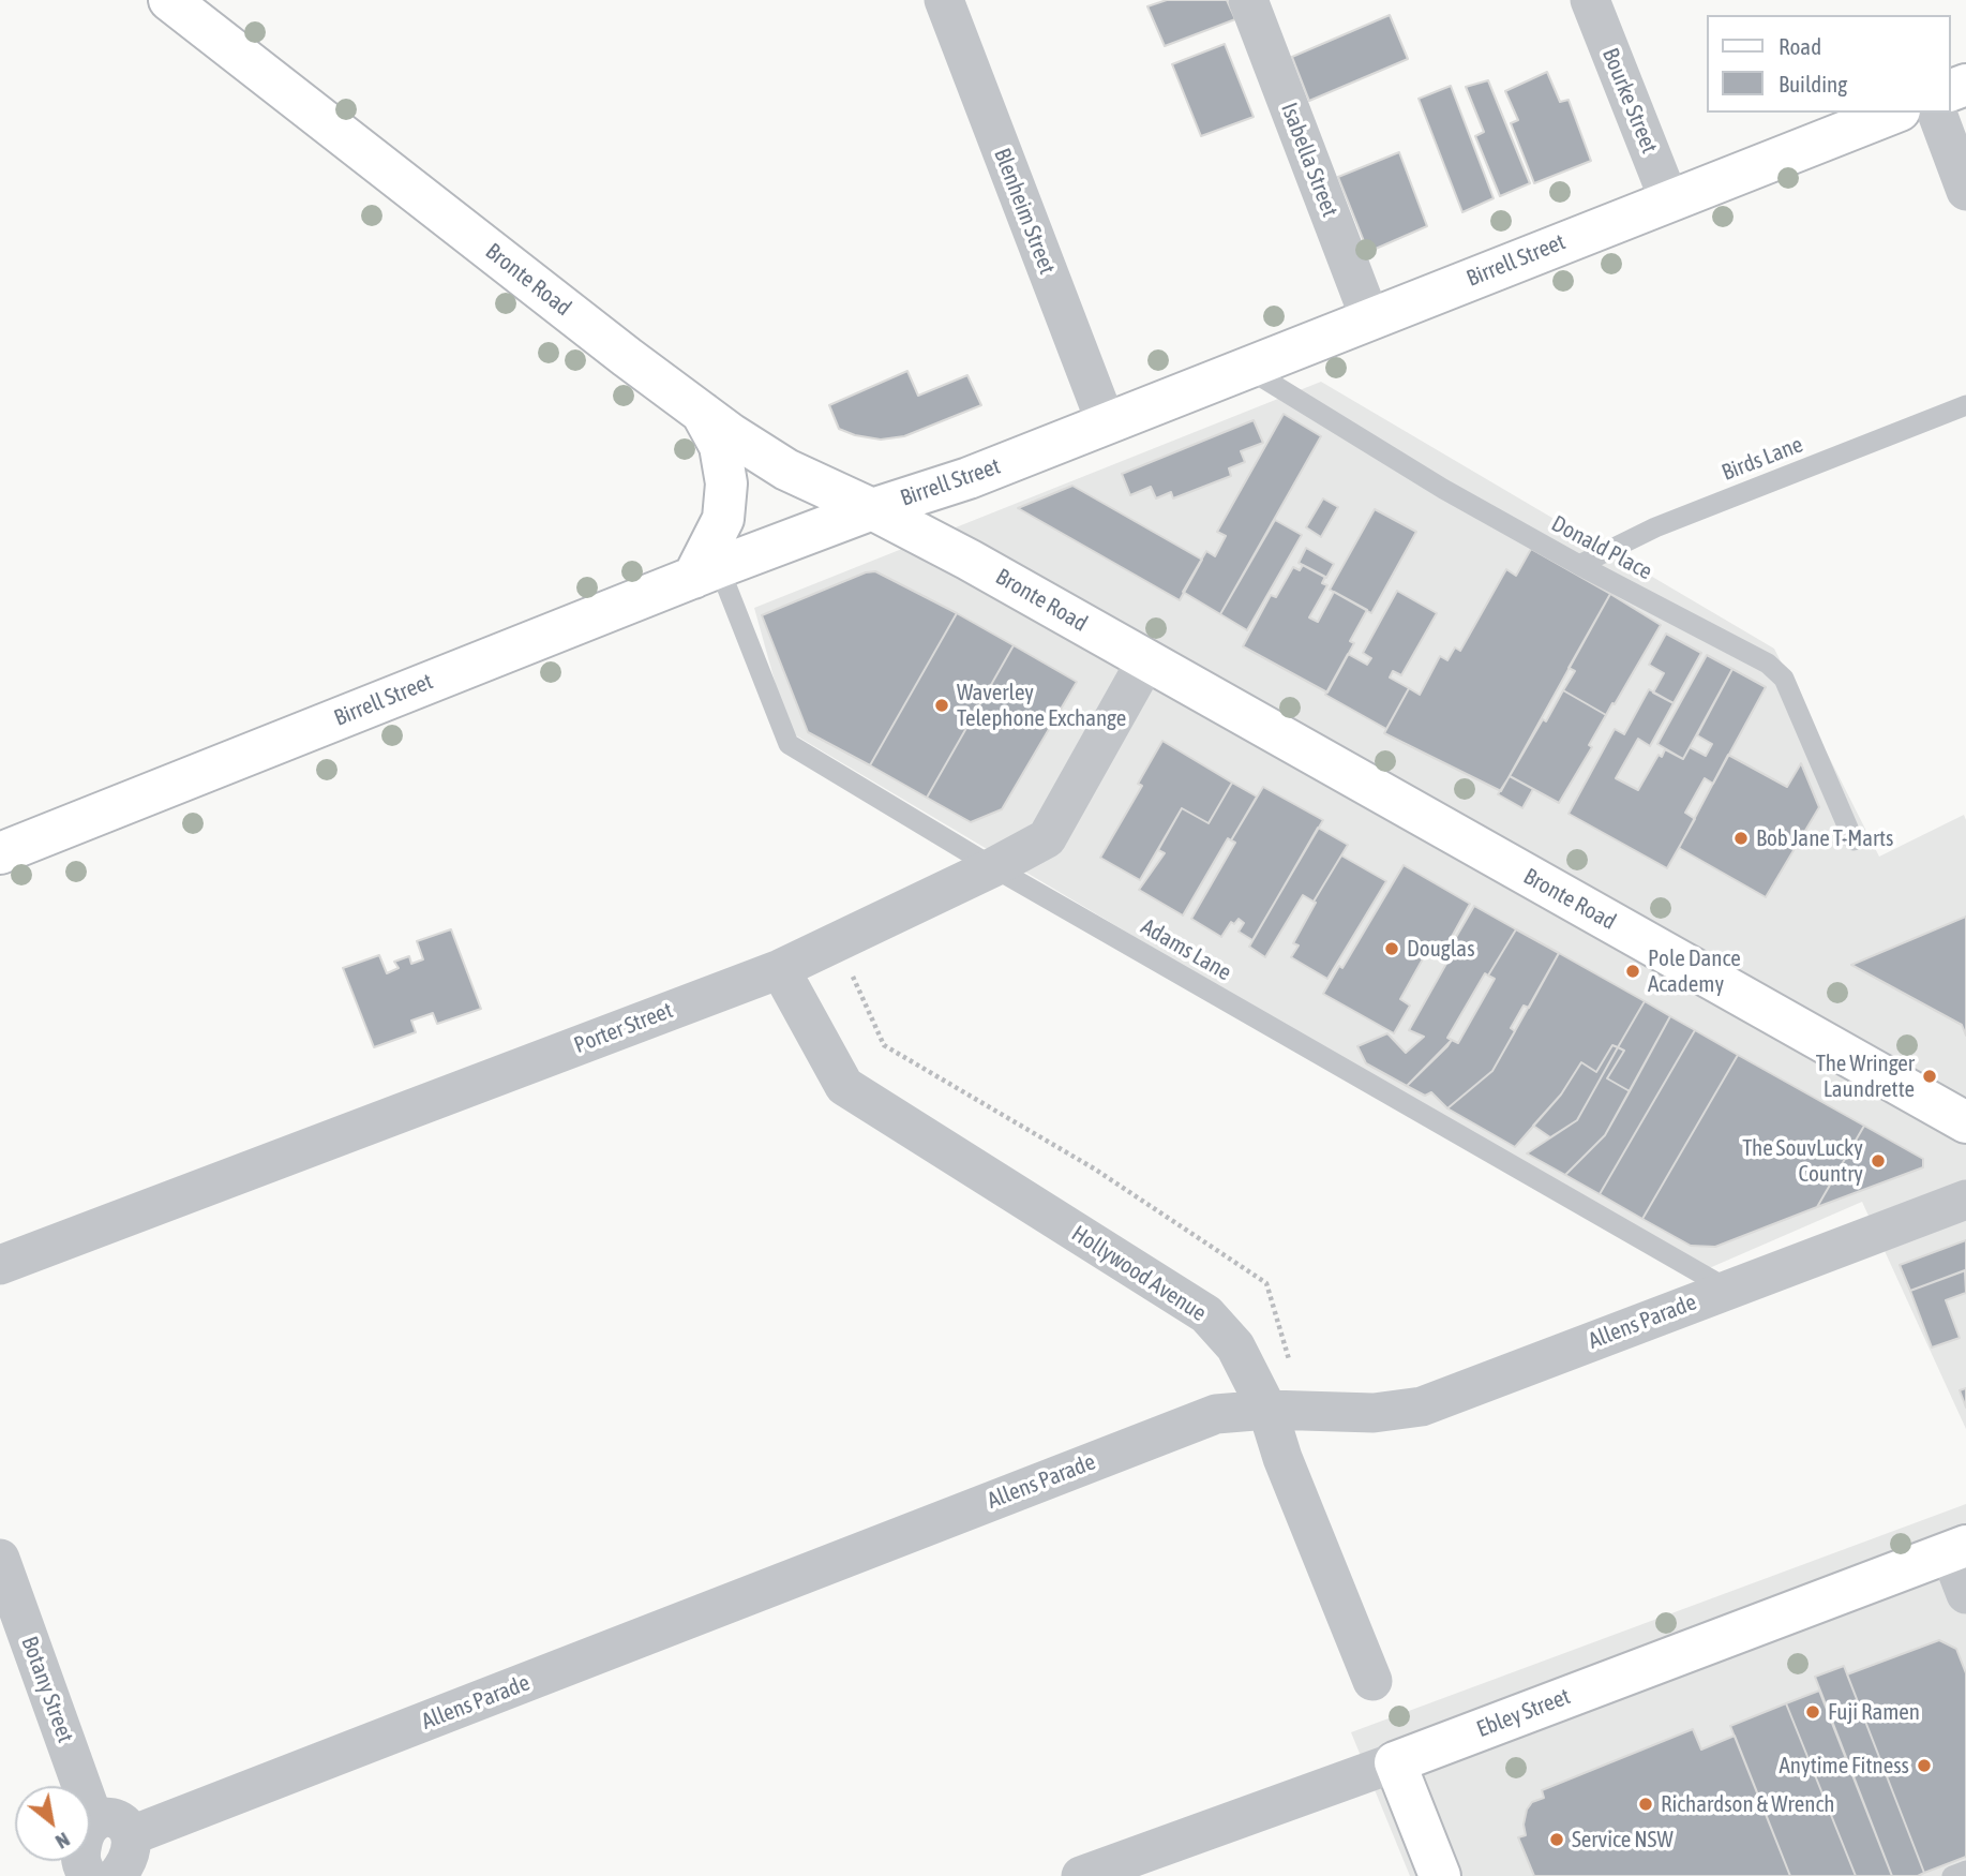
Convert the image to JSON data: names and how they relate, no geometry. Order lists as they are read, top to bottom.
{
  "streets": {
    "main road": ["Birrell Street", "Bronte Road", "Ebley Street"],
    "street": [
      "Bourke Street",
      "Isabella Street",
      "Blenheim Street",
      "Porter Street",
      "Hollywood Avenue",
      "Allens Parade",
      "Botany Street"
    ],
    "lane": ["Birds Lane", "Donald Place", "Adams Lane"]
  },
  "crossings": [
    ["Bourke Street", "Birrell Street"],
    ["Isabella Street", "Birrell Street"],
    ["Blenheim Street", "Birrell Street"],
    ["Birrell Street", "Bronte Road"],
    ["Birrell Street", "Donald Place"],
    ["Birrell Street", "Adams Lane"],
    ["Bronte Road", "Porter Street"],
    ["Birds Lane", "Donald Place"],
    ["Adams Lane", "Porter Street"],
    ["Adams Lane", "Allens Parade"],
    ["Porter Street", "Hollywood Avenue"],
    ["Hollywood Avenue", "Allens Parade"]
  ],
  "places": [
    "Waverley Telephone Exchange",
    "Bob Jane T-Marts",
    "Douglas",
    "Pole Dance Academy",
    "The Wringer Laundrette",
    "The SouvLucky Country",
    "Fuji Ramen",
    "Anytime Fitness",
    "Richardson & Wrench",
    "Service NSW"
  ],
  "legend": ["Road", "Building"],
  "north": "bottom right"
}
